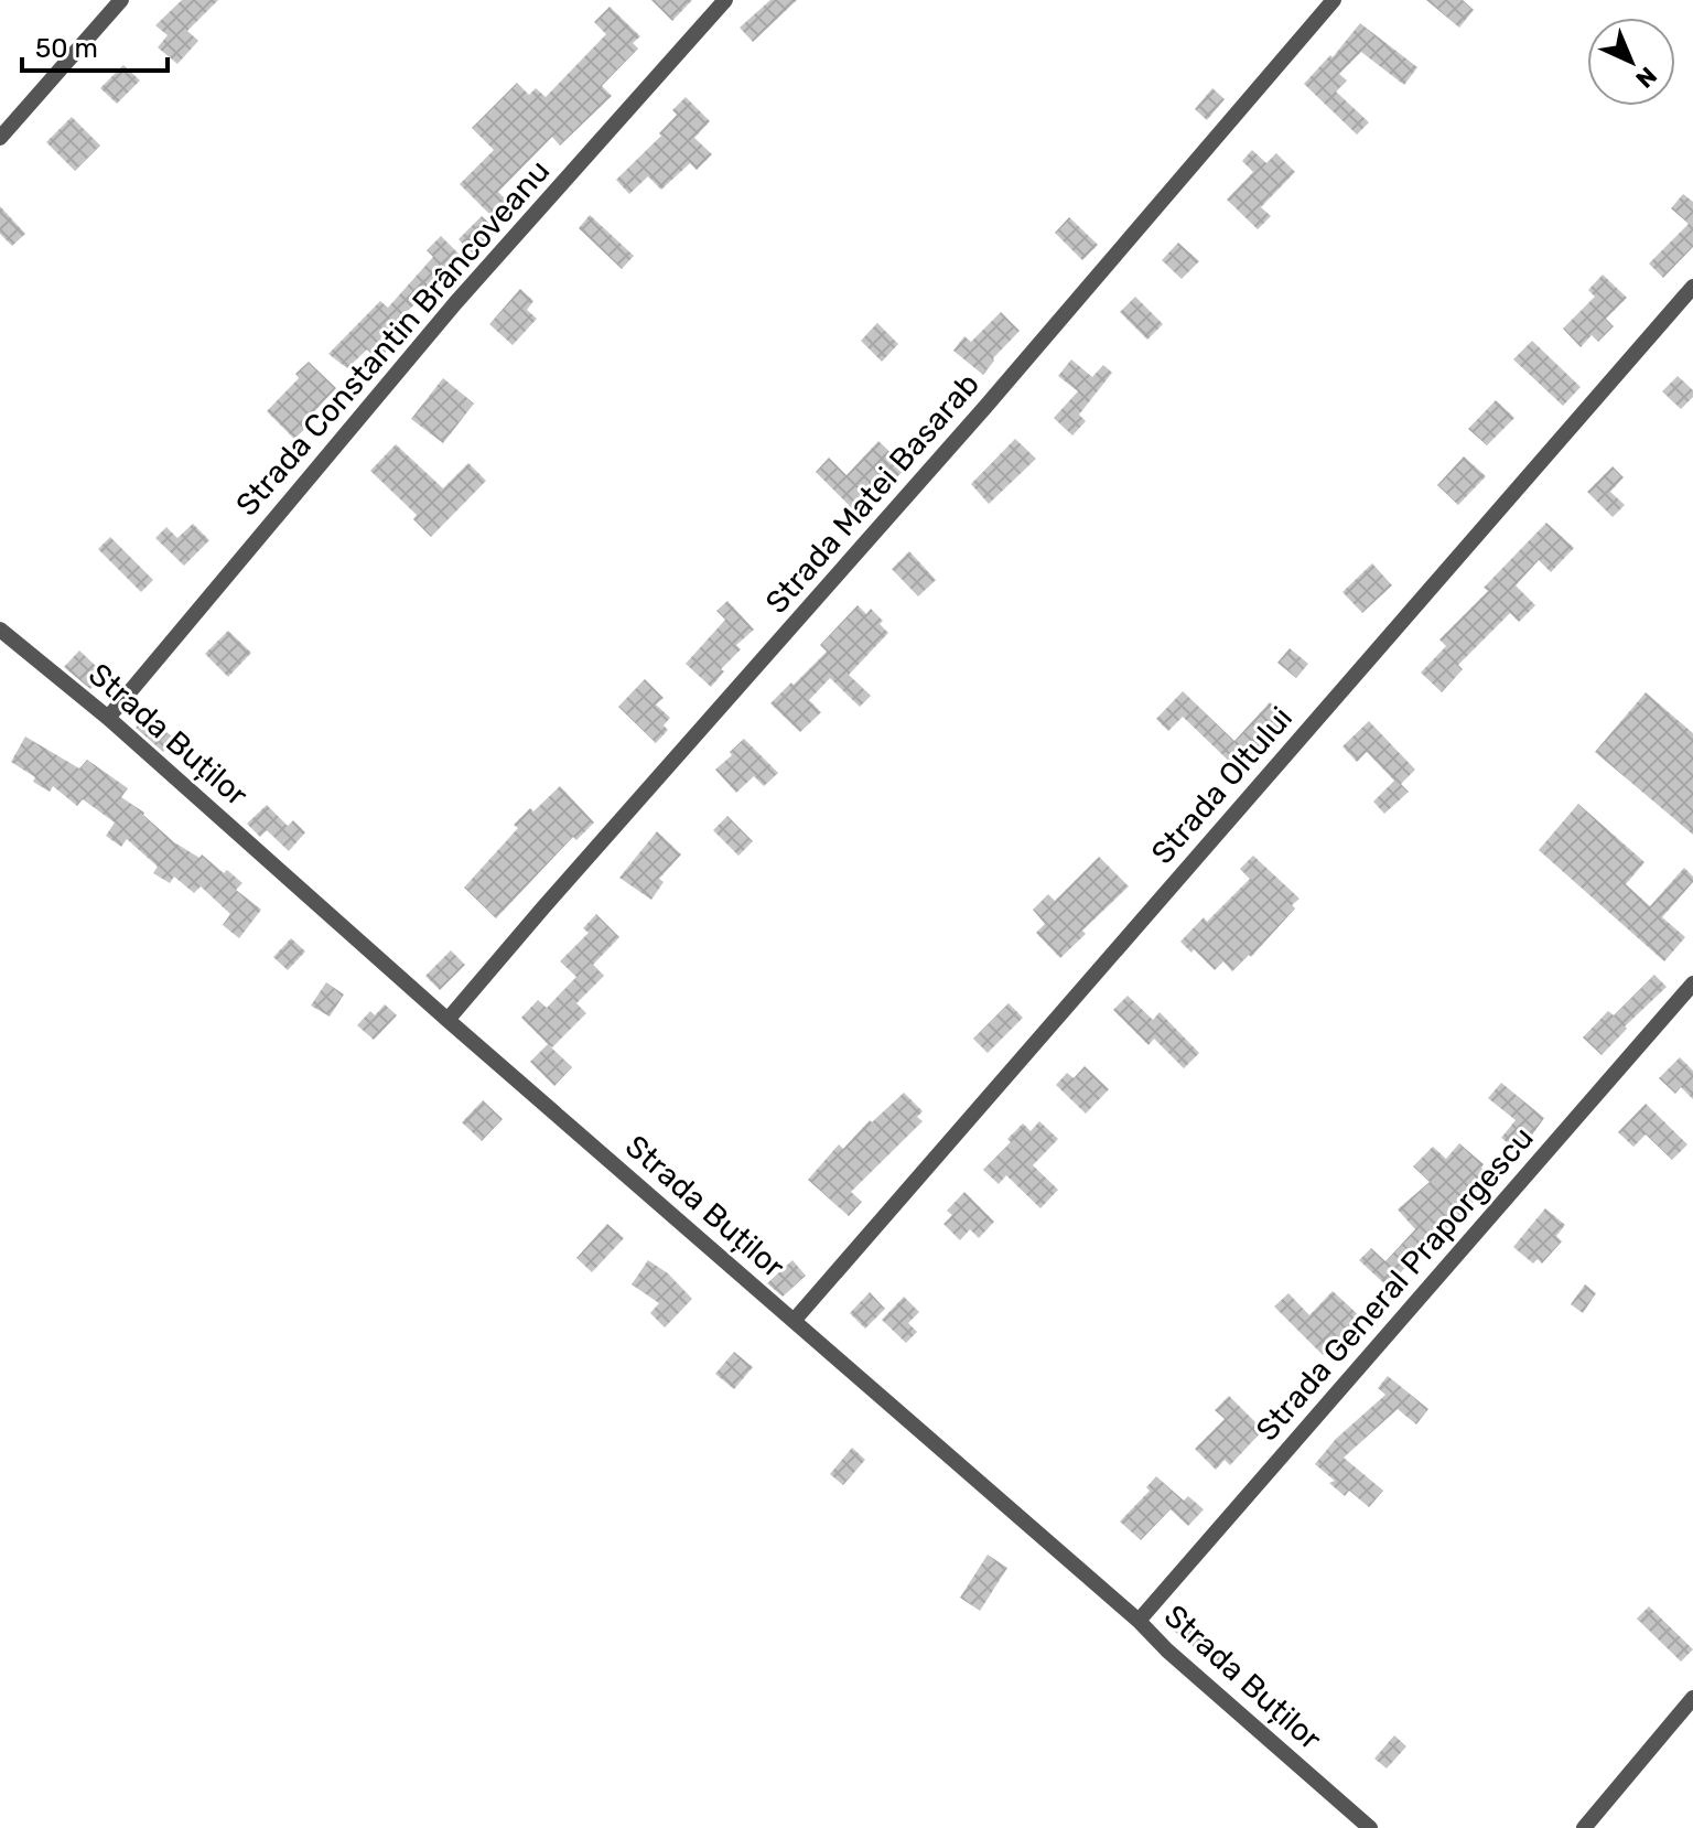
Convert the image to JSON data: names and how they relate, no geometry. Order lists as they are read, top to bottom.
{
  "streets": {
    "street": [
      "Strada Constantin Brâncoveanu",
      "Strada Matei Basarab",
      "Strada Buților",
      "Strada Oltului",
      "Strada General Praporgescu"
    ]
  },
  "crossings": [
    ["Strada Constantin Brâncoveanu", "Strada Buților"],
    ["Strada Matei Basarab", "Strada Buților"],
    ["Strada Buților", "Strada Oltului"],
    ["Strada Buților", "Strada General Praporgescu"]
  ],
  "scale_bar": "50 m",
  "north": "bottom right"
}
